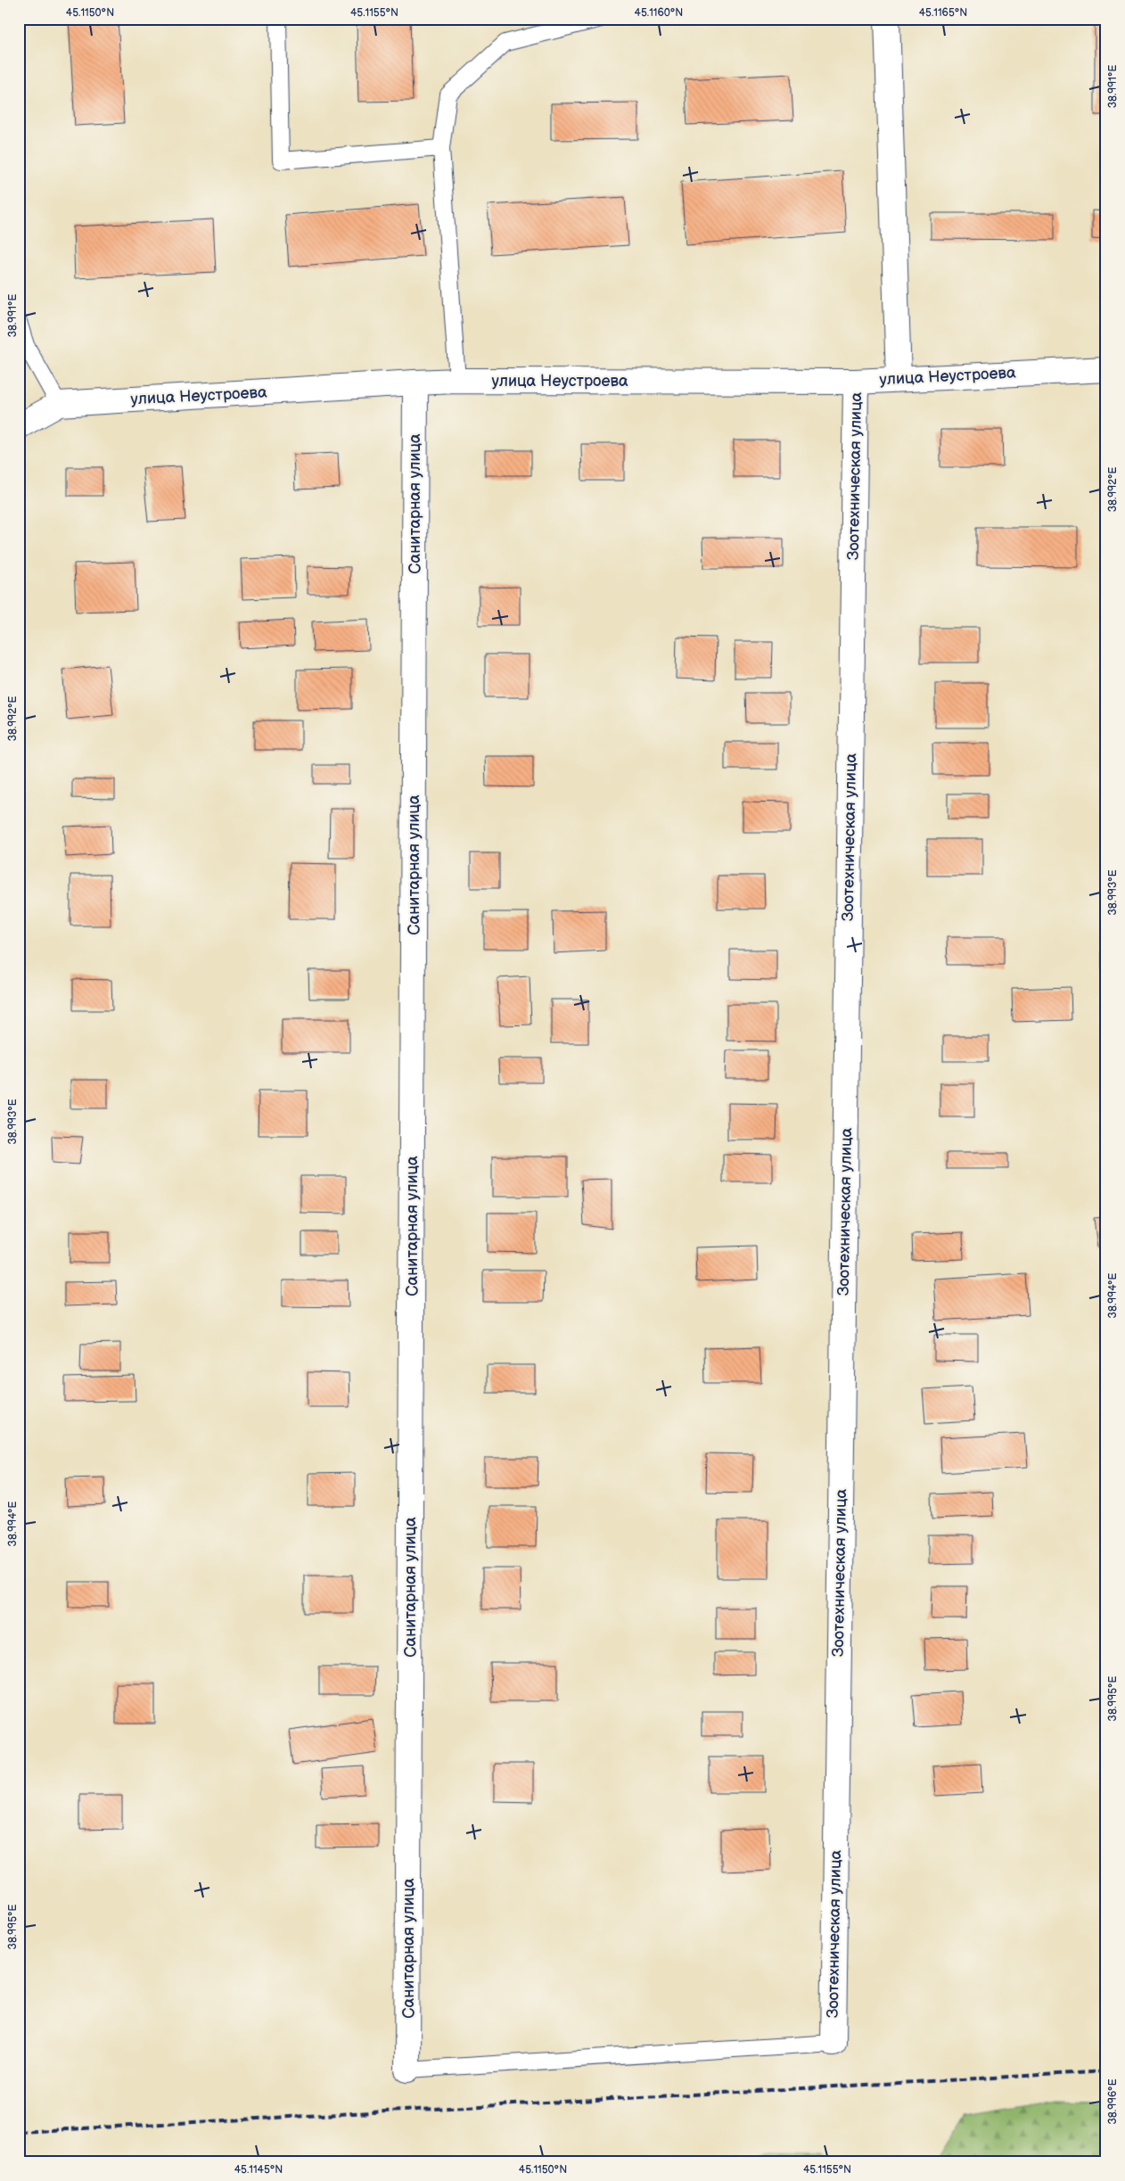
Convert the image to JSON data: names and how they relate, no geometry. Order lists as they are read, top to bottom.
{
  "streets": {
    "street": ["улица Неустроева", "Зоотехническая улица", "Санитарная улица"]
  },
  "crossings": [
    ["улица Неустроева", "Зоотехническая улица"],
    ["улица Неустроева", "Санитарная улица"]
  ],
  "coordinates": [
    "45.1150°N",
    "45.1155°N",
    "45.1160°N",
    "45.1165°N",
    "38.991°E",
    "38.992°E",
    "38.993°E",
    "38.994°E",
    "38.995°E",
    "38.996°E",
    "45.1145°N"
  ]
}
